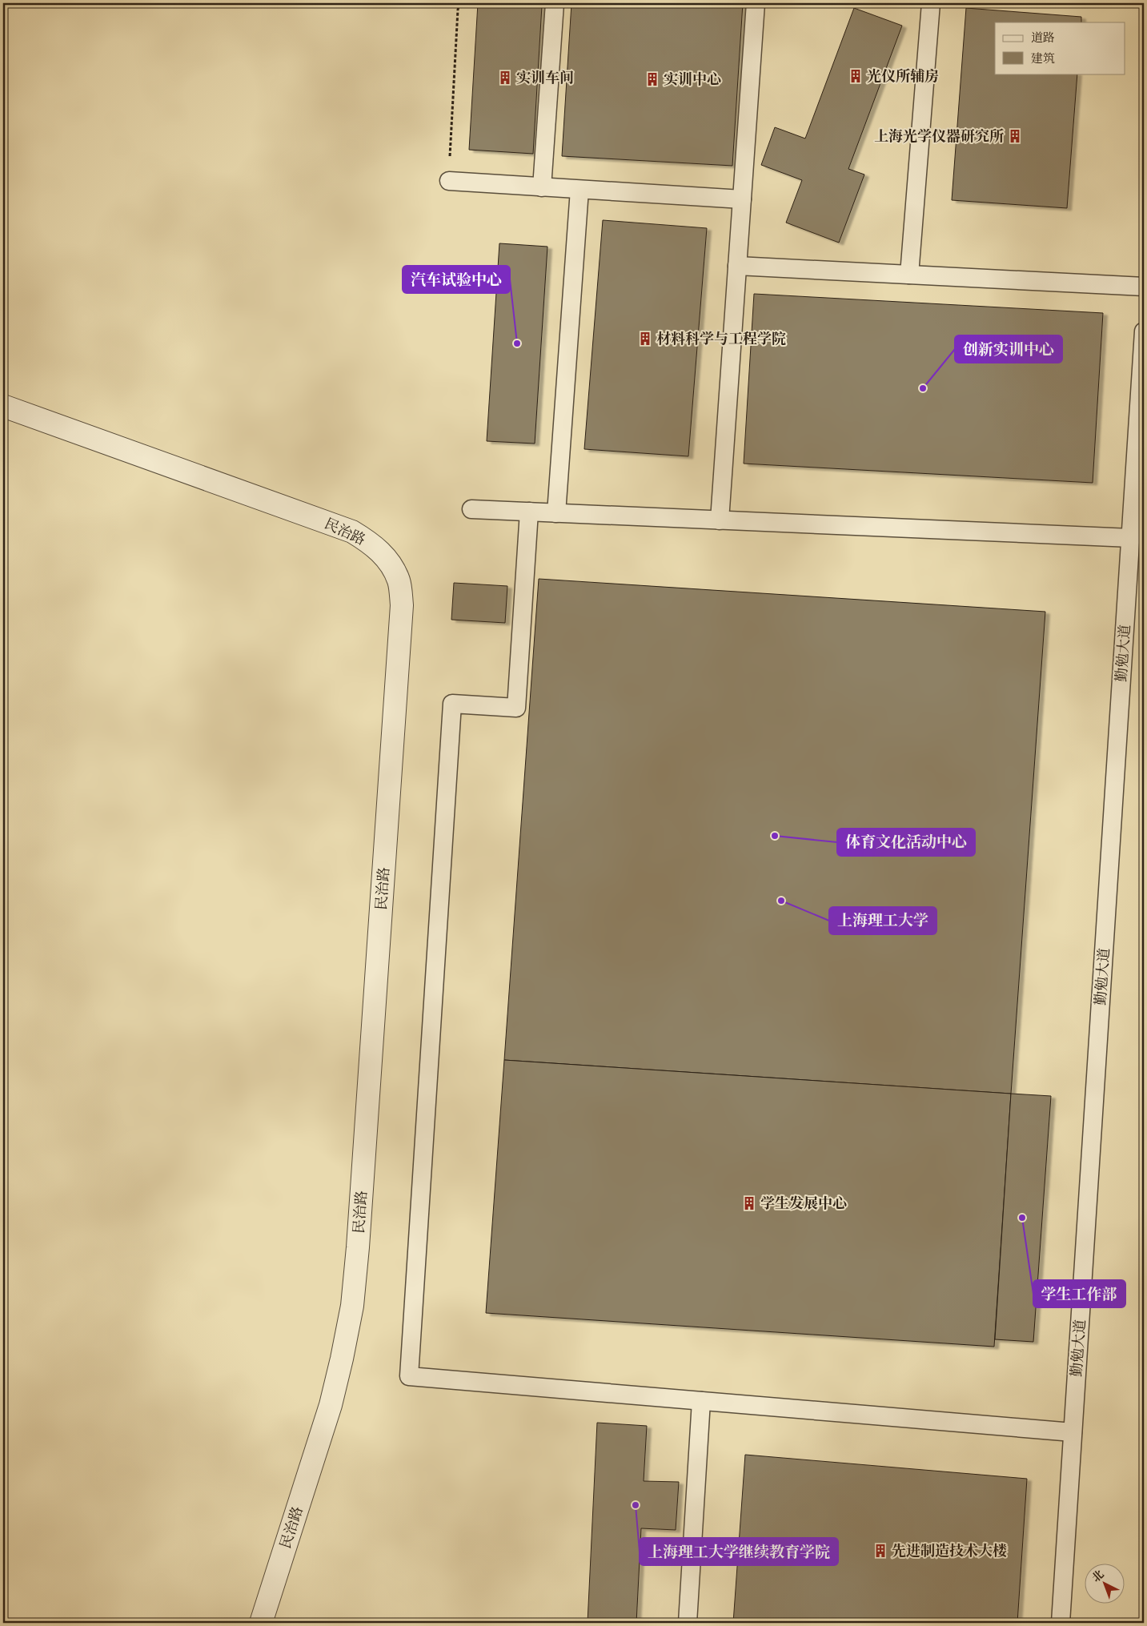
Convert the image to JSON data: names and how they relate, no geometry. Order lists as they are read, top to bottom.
{
  "streets": {
    "street": ["民治路"],
    "lane": ["勤勉大道"]
  },
  "places": {
    "building": [
      "光仪所辅房",
      "实训车间",
      "实训中心",
      "上海光学仪器研究所",
      "材料科学与工程学院",
      "学生发展中心",
      "先进制造技术大楼"
    ],
    "other": [
      "汽车试验中心",
      "创新实训中心",
      "体育文化活动中心",
      "上海理工大学",
      "学生工作部",
      "上海理工大学继续教育学院"
    ]
  },
  "legend": ["道路", "建筑"],
  "north": "top left"
}
